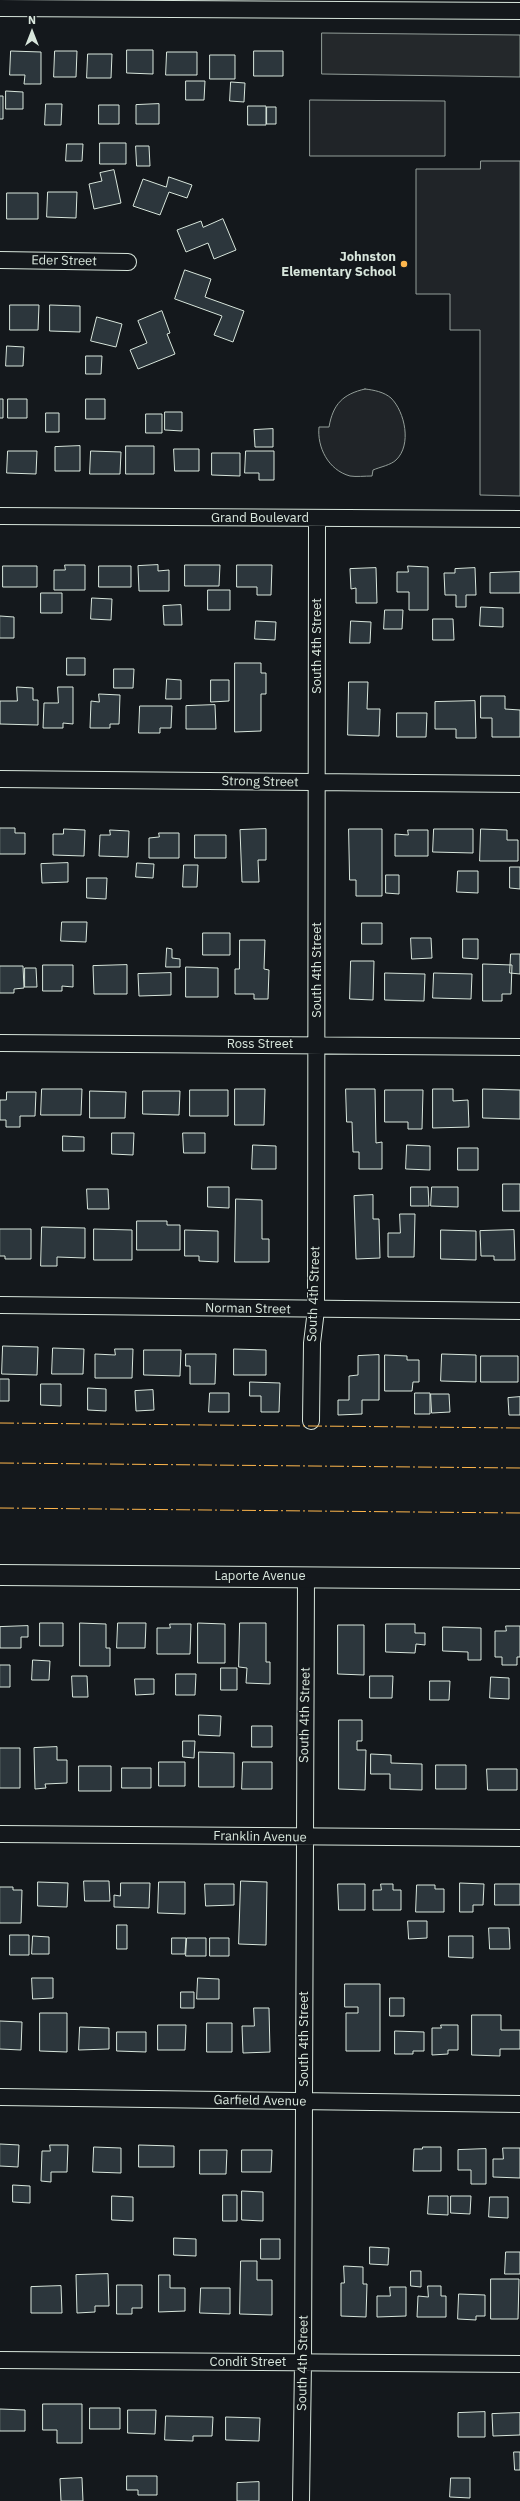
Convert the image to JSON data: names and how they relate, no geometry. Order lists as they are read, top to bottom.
{
  "streets": {
    "street": [
      "Eder Street",
      "Grand Boulevard",
      "South 4th Street",
      "Strong Street",
      "Ross Street",
      "Norman Street",
      "Laporte Avenue",
      "Franklin Avenue",
      "Garfield Avenue",
      "Condit Street"
    ]
  },
  "crossings": [
    ["Grand Boulevard", "South 4th Street"],
    ["South 4th Street", "Strong Street"],
    ["South 4th Street", "Ross Street"],
    ["South 4th Street", "Norman Street"],
    ["South 4th Street", "Laporte Avenue"],
    ["South 4th Street", "Franklin Avenue"],
    ["South 4th Street", "Garfield Avenue"],
    ["South 4th Street", "Condit Street"]
  ],
  "places": ["Johnston Elementary School"],
  "north": "top"
}
